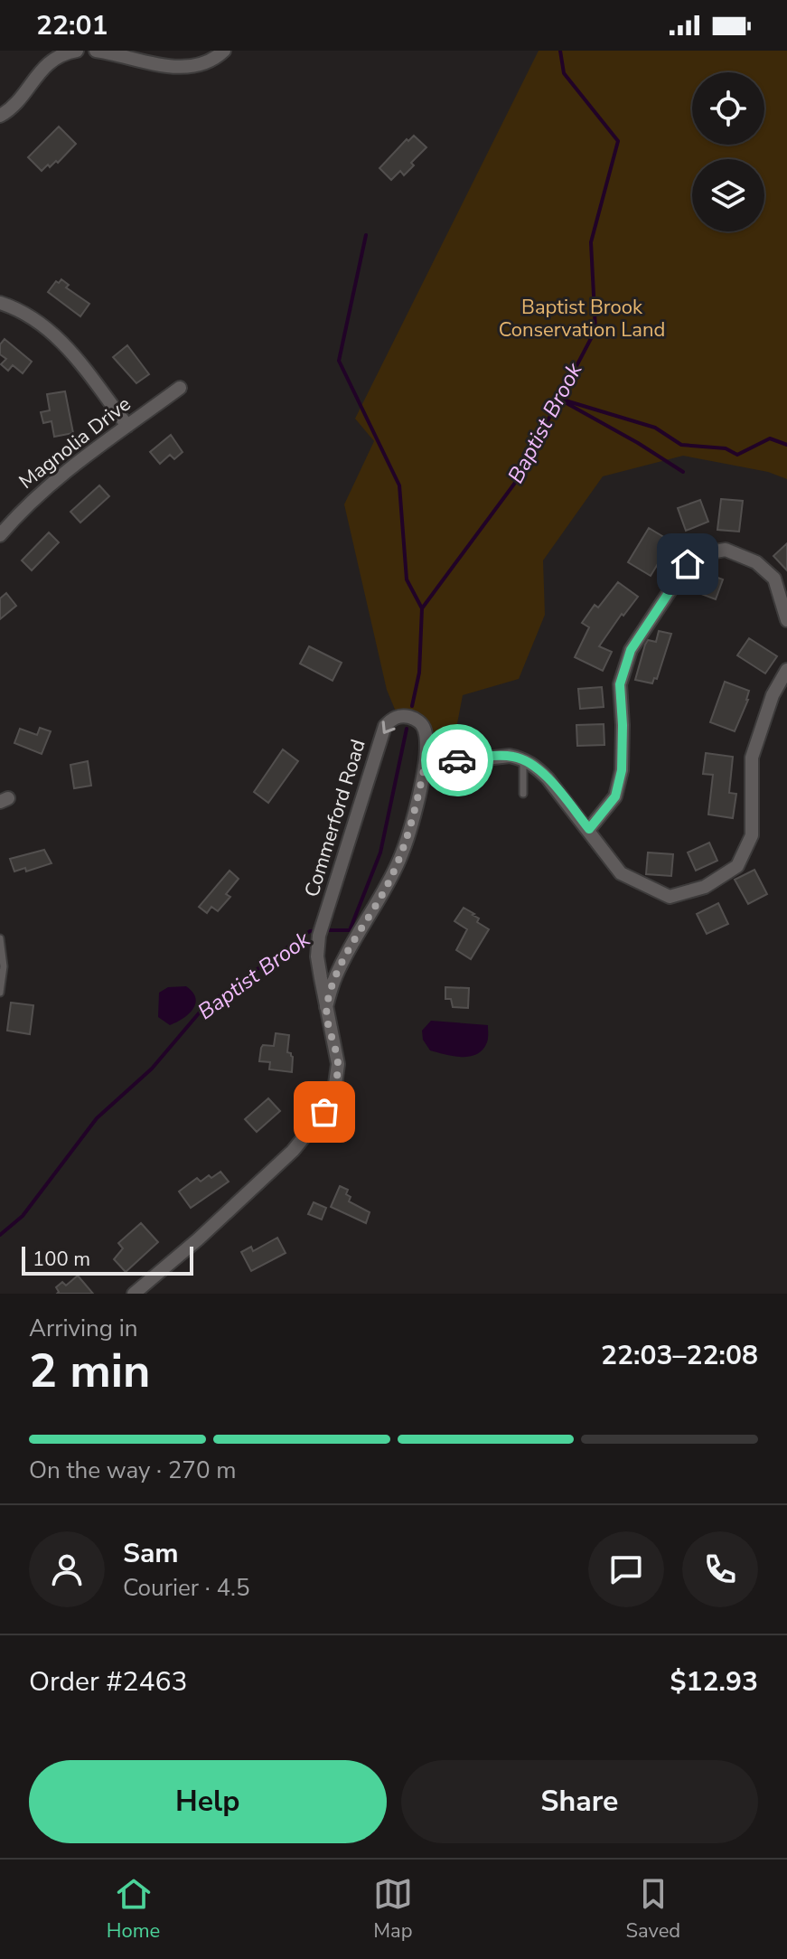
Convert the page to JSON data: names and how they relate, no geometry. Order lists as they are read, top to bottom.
{
  "streets": {
    "street": ["Magnolia Drive", "Commerford Road"]
  },
  "water": ["Baptist Brook"],
  "parks": ["Baptist Brook Conservation Land"],
  "scale_bar": "100 m",
  "page": {
    "status": "22:01",
    "scale": "100 m",
    "heading": ["2 min", "Arriving in", "22:03–22:08"],
    "panel": [
      "Sam",
      "Courier · 4.5",
      "Order #2463",
      "$12.93"
    ],
    "bar": "On the way · 270 m",
    "buttons": ["Help", "Share"],
    "tabs": ["Home", "Map", "Saved"]
  }
}
